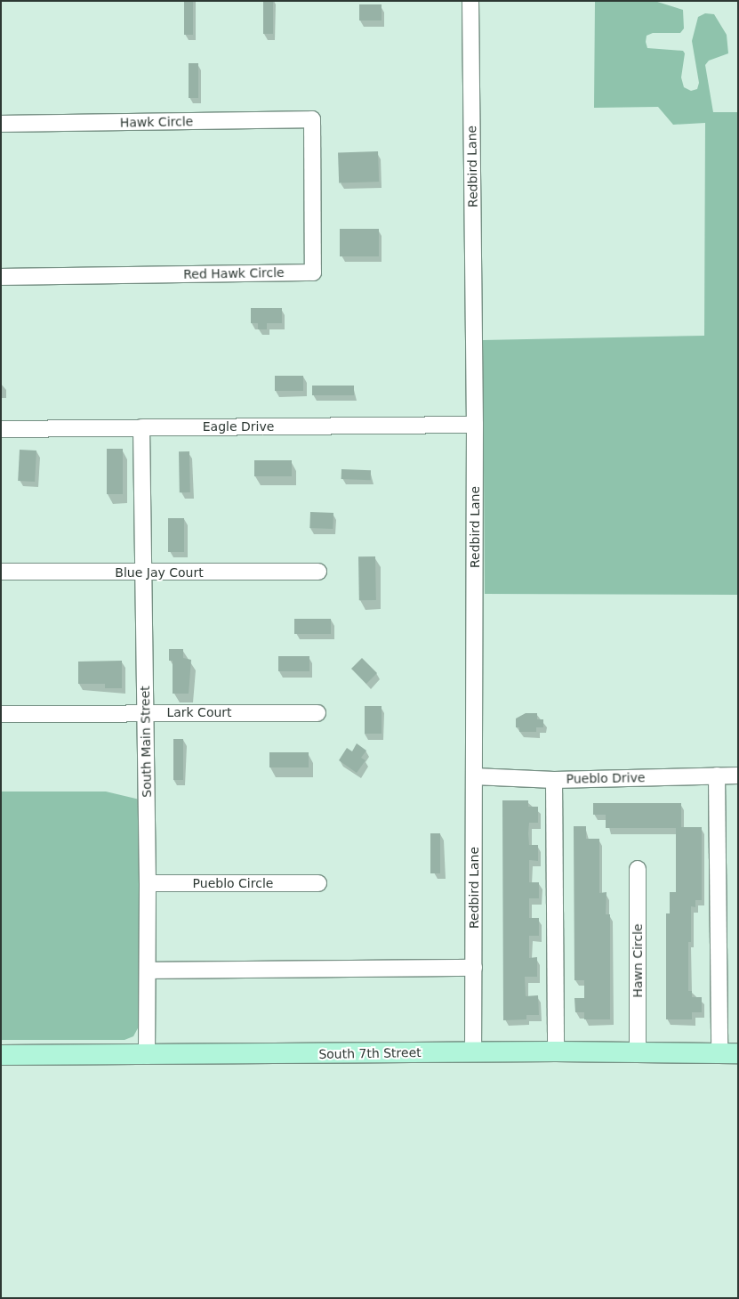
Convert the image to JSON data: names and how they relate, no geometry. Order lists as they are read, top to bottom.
{
  "streets": {
    "main road": ["South 7th Street"],
    "street": [
      "Hawk Circle",
      "Redbird Lane",
      "Red Hawk Circle",
      "Eagle Drive",
      "Blue Jay Court",
      "Lark Court",
      "South Main Street",
      "Pueblo Drive",
      "Pueblo Circle",
      "Hawn Circle"
    ]
  },
  "crossings": [
    ["Hawk Circle", "Red Hawk Circle"],
    ["Redbird Lane", "Eagle Drive"],
    ["Redbird Lane", "Pueblo Drive"],
    ["Redbird Lane", "South 7th Street"],
    ["Eagle Drive", "South Main Street"],
    ["Blue Jay Court", "South Main Street"],
    ["Lark Court", "South Main Street"],
    ["South Main Street", "Pueblo Circle"],
    ["South Main Street", "South 7th Street"],
    ["Hawn Circle", "South 7th Street"]
  ]
}
